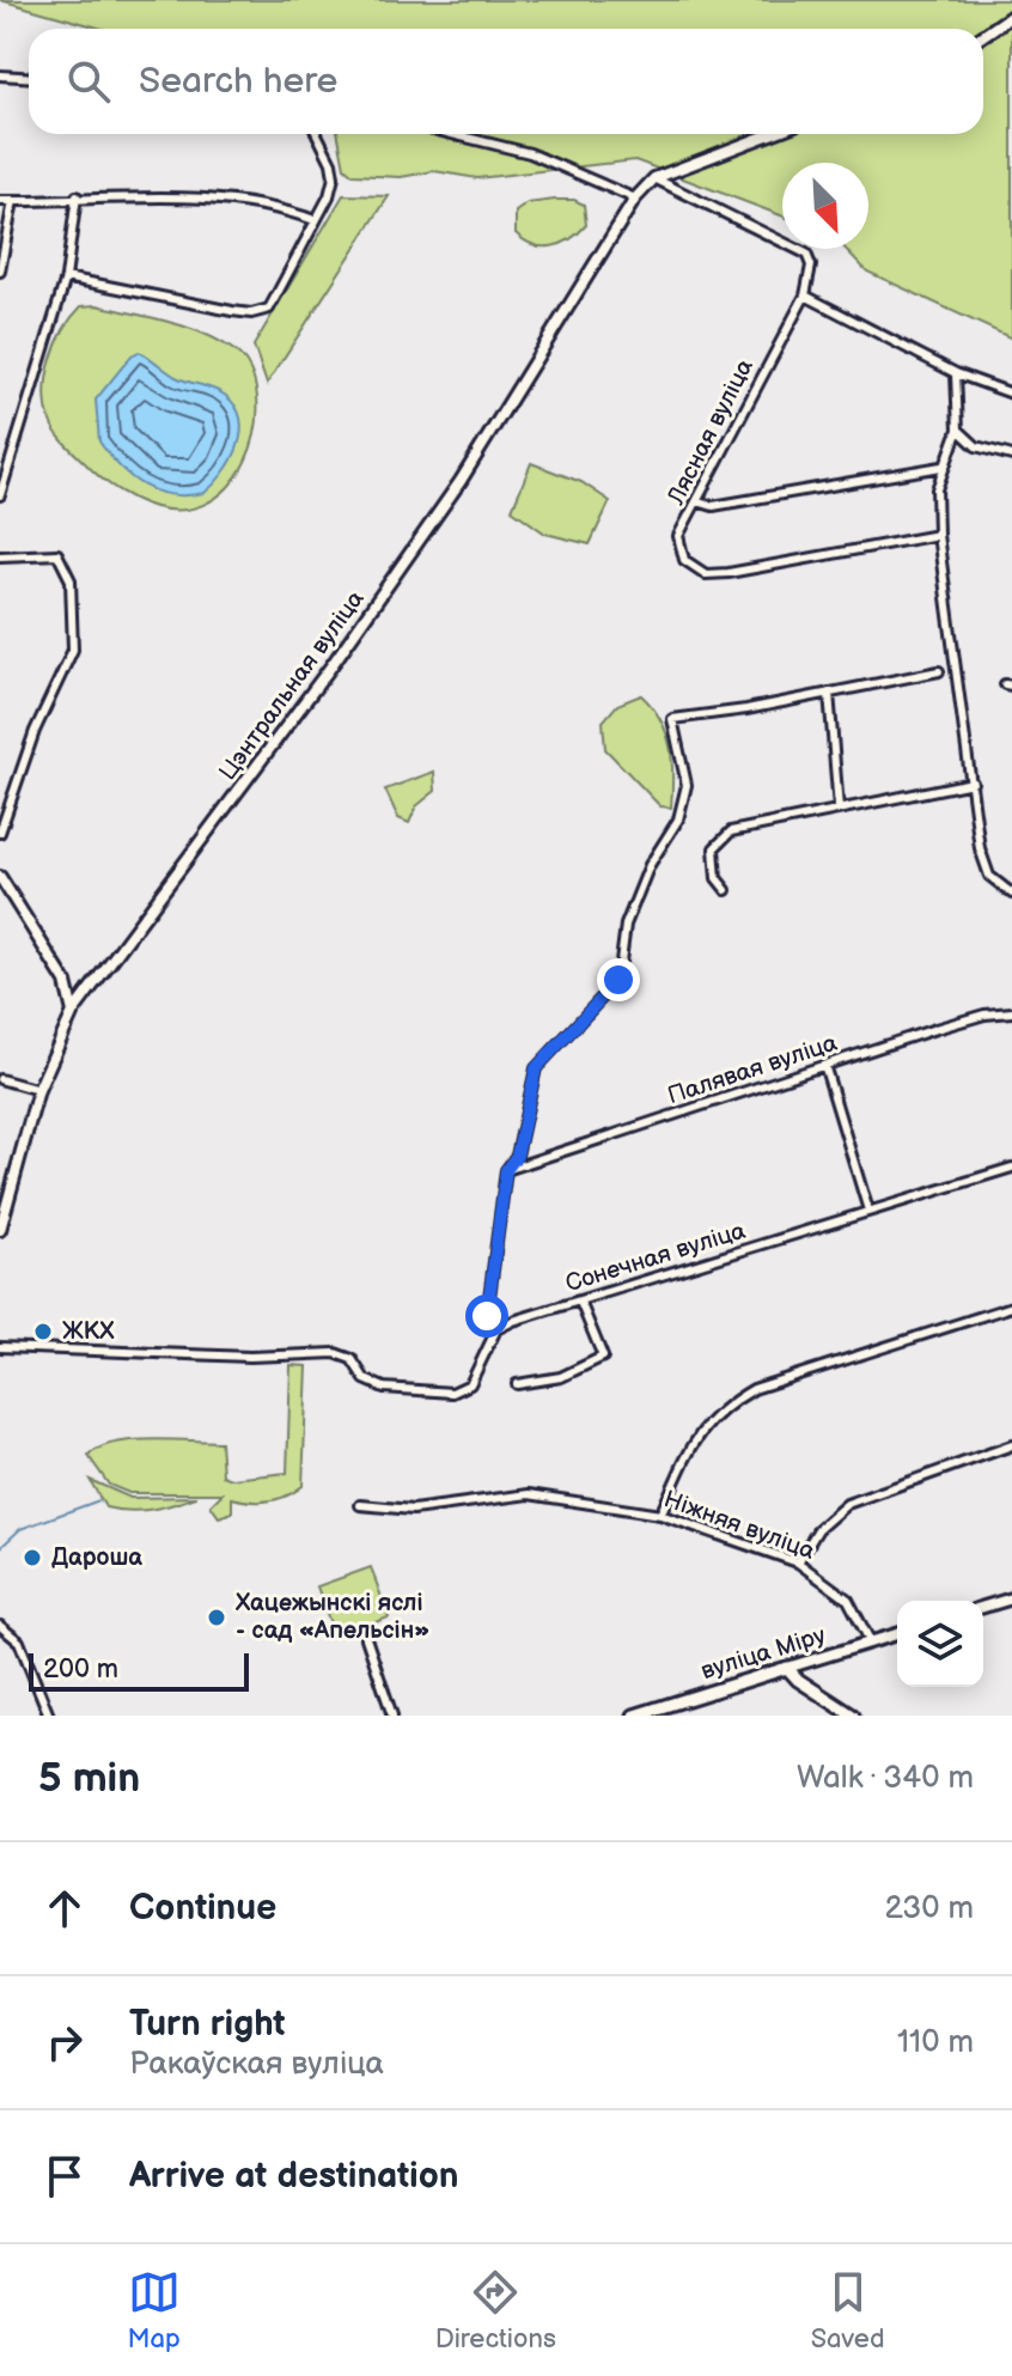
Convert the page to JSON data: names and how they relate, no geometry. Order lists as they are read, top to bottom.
{
  "streets": {
    "main road": ["вуліца Міру"],
    "street": [
      "Лясная вуліца",
      "Цэнтральная вуліца",
      "Палявая вуліца",
      "Сонечная вуліца",
      "Ніжняя вуліца"
    ]
  },
  "crossings": [
    ["Ніжняя вуліца", "вуліца Міру"]
  ],
  "places": ["ЖКХ", "Дароша", "Хацежынскі яслі - сад «Апельсін»"],
  "scale_bar": "200 m",
  "north": "bottom right",
  "page": {
    "search": "Search here",
    "scale": "200 m",
    "heading": ["5 min", "Walk · 340 m"],
    "list": [
      ["Continue", "230 m"],
      ["Turn right", "Ракаўская вуліца", "110 m"],
      "Arrive at destination"
    ],
    "nav": ["Map", "Directions", "Saved"]
  }
}
